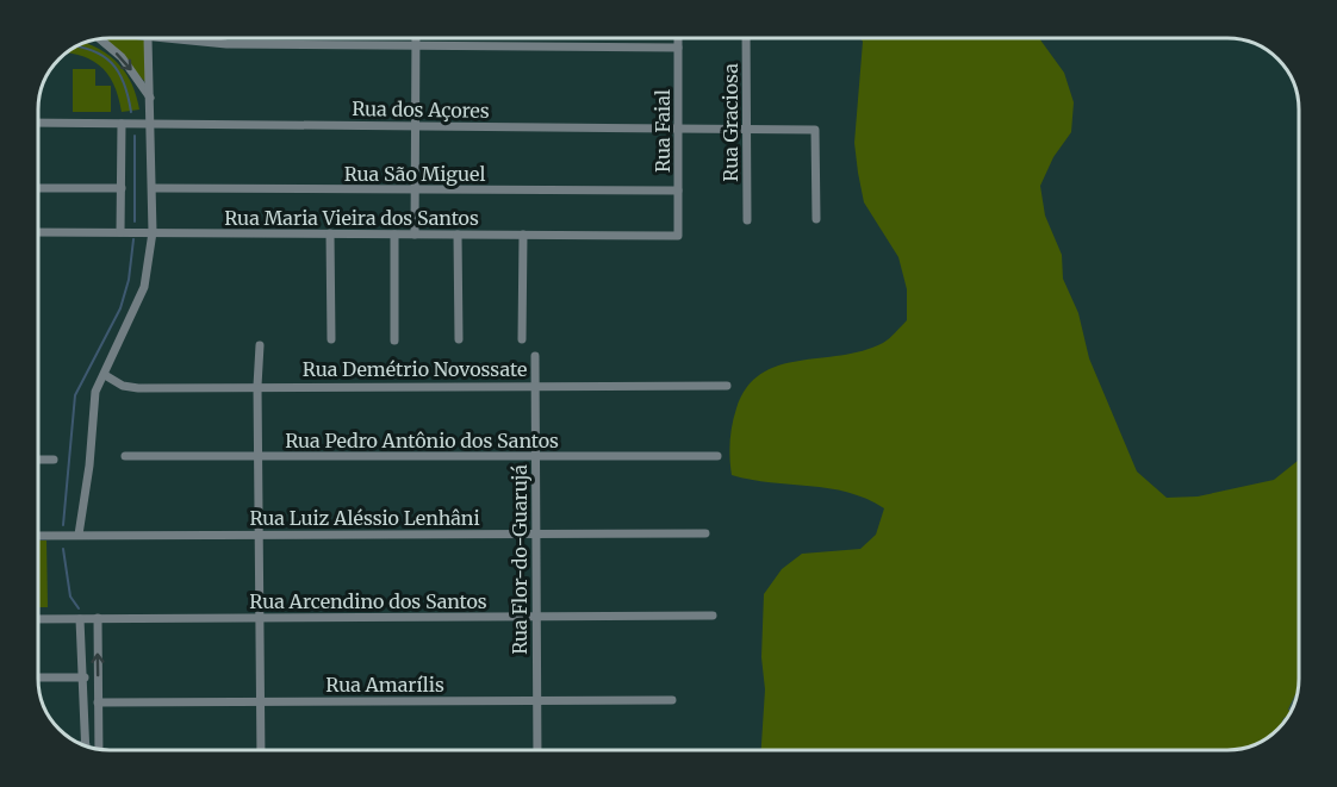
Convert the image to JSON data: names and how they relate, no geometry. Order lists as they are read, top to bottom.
{
  "streets": {
    "street": [
      "Rua dos Açores",
      "Rua Graciosa",
      "Rua Faial",
      "Rua São Miguel",
      "Rua Maria Vieira dos Santos",
      "Rua Demétrio Novossate",
      "Rua Pedro Antônio dos Santos",
      "Rua Luiz Aléssio Lenhâni",
      "Rua Flor-do-Guarujá",
      "Rua Arcendino dos Santos",
      "Rua Amarílis"
    ]
  },
  "crossings": [
    ["Rua dos Açores", "Rua Graciosa"],
    ["Rua dos Açores", "Rua Faial"],
    ["Rua Faial", "Rua São Miguel"],
    ["Rua Faial", "Rua Maria Vieira dos Santos"],
    ["Rua Demétrio Novossate", "Rua Flor-do-Guarujá"],
    ["Rua Pedro Antônio dos Santos", "Rua Flor-do-Guarujá"],
    ["Rua Luiz Aléssio Lenhâni", "Rua Flor-do-Guarujá"],
    ["Rua Flor-do-Guarujá", "Rua Arcendino dos Santos"],
    ["Rua Flor-do-Guarujá", "Rua Amarílis"]
  ]
}
